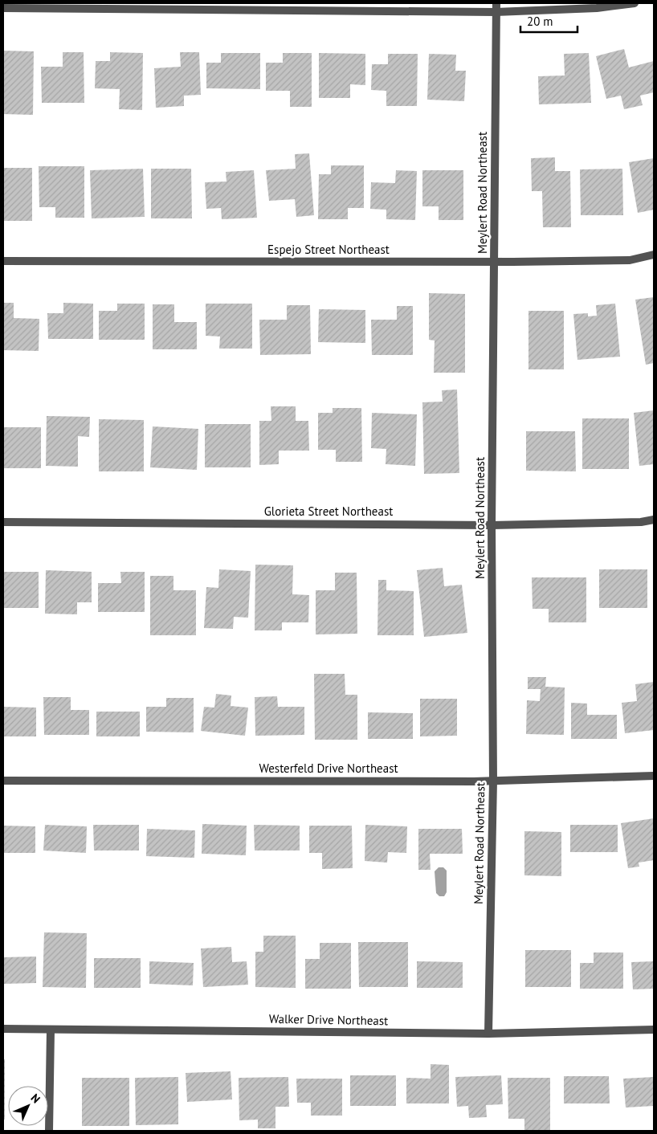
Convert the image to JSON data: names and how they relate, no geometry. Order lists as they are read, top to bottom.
{
  "streets": {
    "street": [
      "Meylert Road Northeast",
      "Espejo Street Northeast",
      "Glorieta Street Northeast",
      "Westerfeld Drive Northeast",
      "Walker Drive Northeast"
    ]
  },
  "crossings": [
    ["Meylert Road Northeast", "Espejo Street Northeast"],
    ["Meylert Road Northeast", "Glorieta Street Northeast"],
    ["Meylert Road Northeast", "Westerfeld Drive Northeast"],
    ["Meylert Road Northeast", "Walker Drive Northeast"]
  ],
  "scale_bar": "20 m",
  "north": "top right"
}
